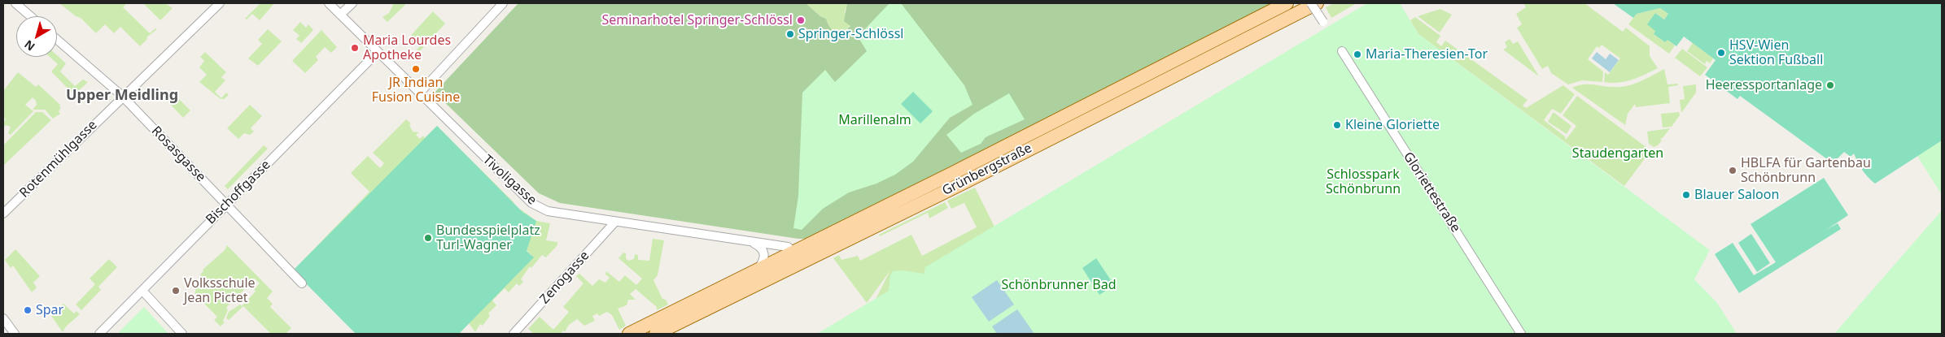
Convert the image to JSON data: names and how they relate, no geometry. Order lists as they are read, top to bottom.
{
  "streets": {
    "main road": ["Grünbergstraße"],
    "street": [
      "Rosasgasse",
      "Rotenmühlgasse",
      "Tivoligasse",
      "Bischoffgasse",
      "Gloriettestraße",
      "Zenogasse"
    ]
  },
  "crossings": [
    ["Rosasgasse", "Rotenmühlgasse"],
    ["Rosasgasse", "Bischoffgasse"],
    ["Grünbergstraße", "Tivoligasse"],
    ["Tivoligasse", "Bischoffgasse"],
    ["Tivoligasse", "Zenogasse"]
  ],
  "districts": ["Upper Meidling"],
  "parks": [
    "Marillenalm",
    "Staudengarten",
    "Schlosspark Schönbrunn",
    "Schönbrunner Bad"
  ],
  "places": [
    "Seminarhotel Springer-Schlössl",
    "Springer-Schlössl",
    "Maria Lourdes Apotheke",
    "HSV-Wien Sektion Fußball",
    "Maria-Theresien-Tor",
    "JR Indian Fusion Cuisine",
    "Heeressportanlage",
    "Kleine Gloriette",
    "HBLFA für Gartenbau Schönbrunn",
    "Blauer Saloon",
    "Bundesspielplatz Turl-Wagner",
    "Volksschule Jean Pictet",
    "Spar"
  ],
  "north": "bottom left"
}
